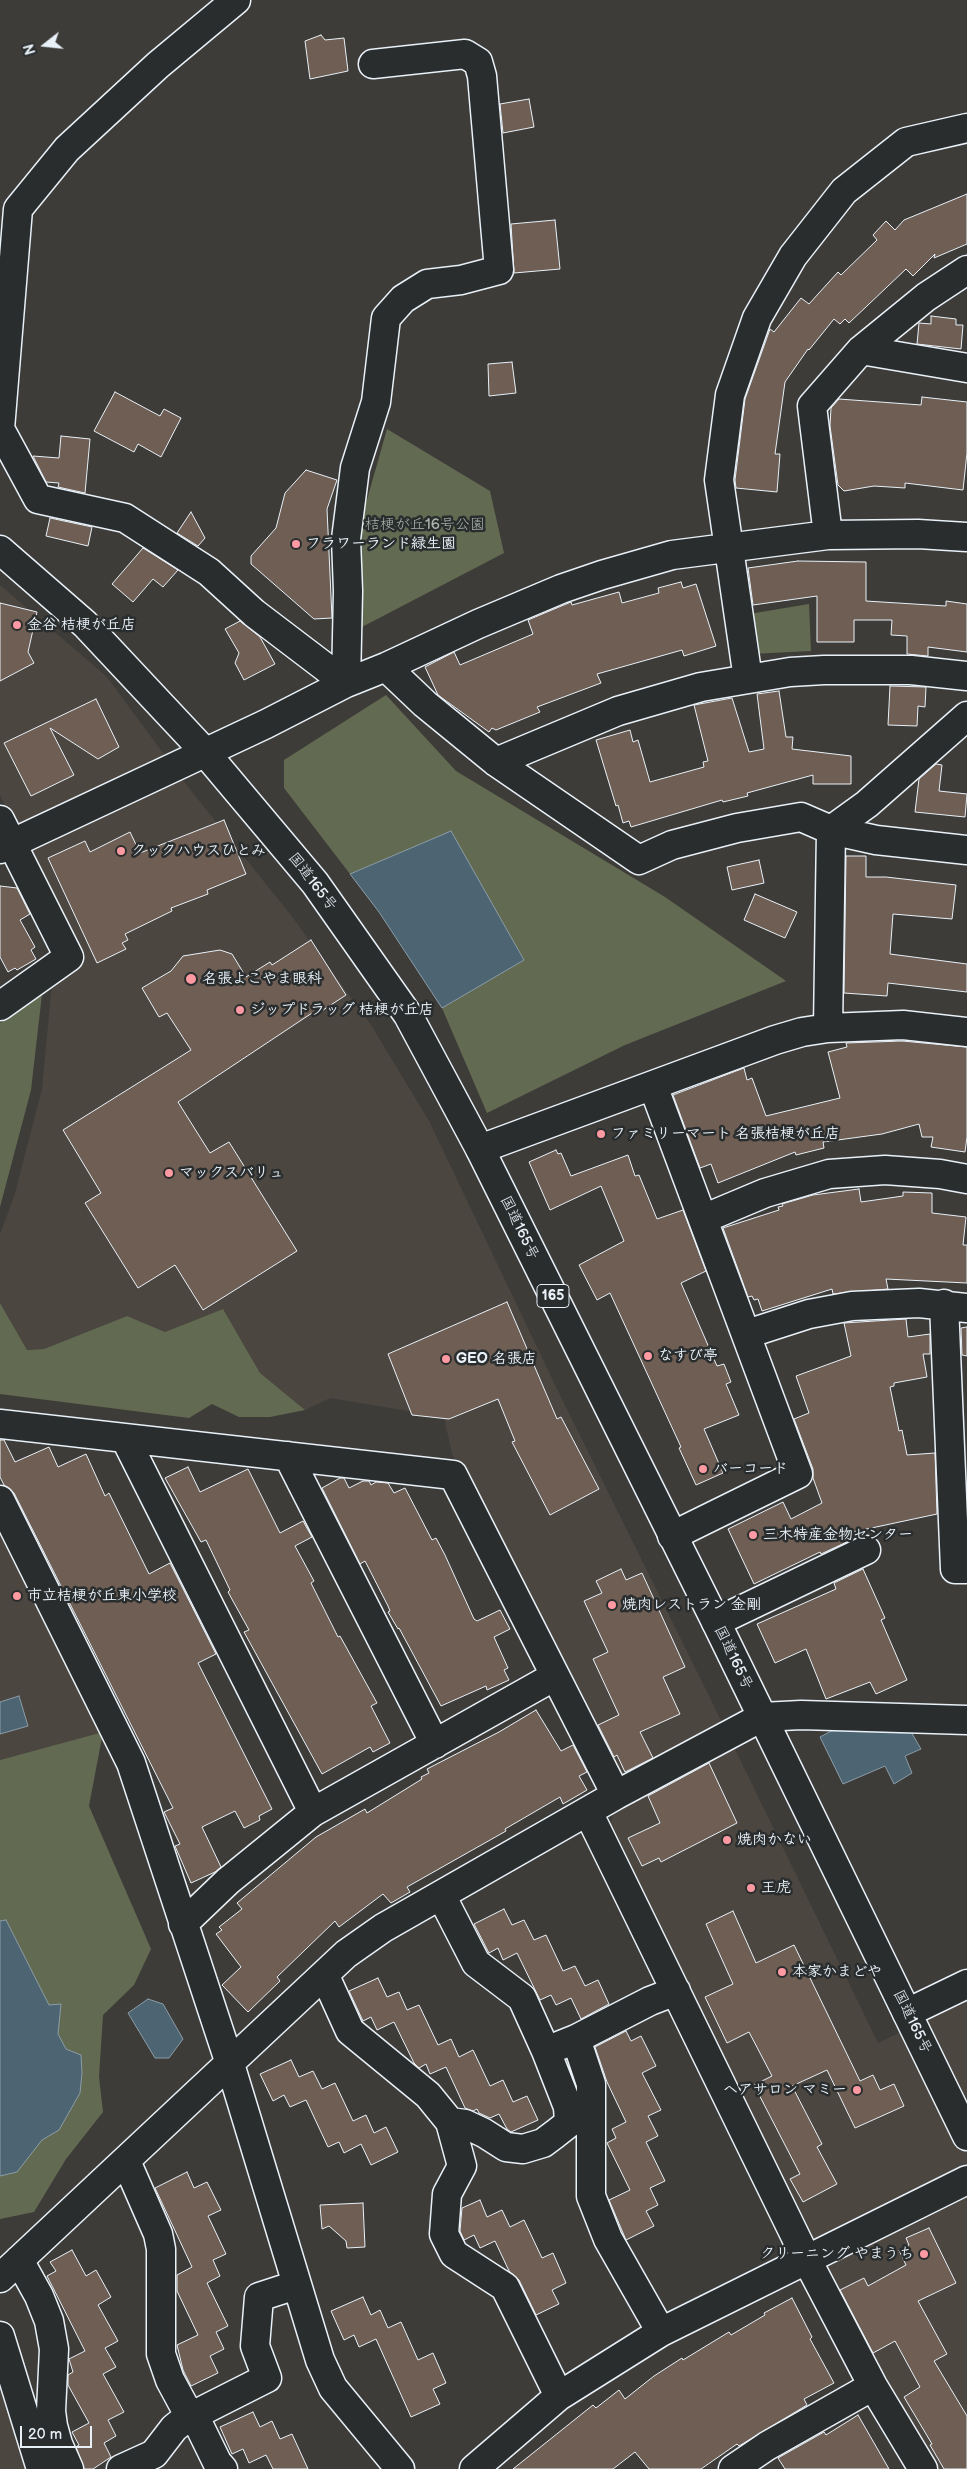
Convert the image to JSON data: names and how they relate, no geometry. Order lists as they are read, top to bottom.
{
  "streets": {
    "main road": ["国道165号", "165"]
  },
  "parks": ["桔梗が丘16号公園"],
  "places": [
    "フラワーランド緑生園",
    "金谷 桔梗が丘店",
    "クックハウスひとみ",
    "名張よこやま眼科",
    "ジップドラッグ 桔梗が丘店",
    "ファミリーマート 名張桔梗が丘店",
    "マックスバリュ",
    "なすび亭",
    "GEO 名張店",
    "バーコード",
    "三木特産金物センター",
    "市立桔梗が丘東小学校",
    "焼肉レストラン 金剛",
    "焼肉かない",
    "王虎",
    "本家かまどや",
    "ヘアサロン マミー",
    "クリーニング やまうち"
  ],
  "scale_bar": "20 m",
  "north": "left"
}
